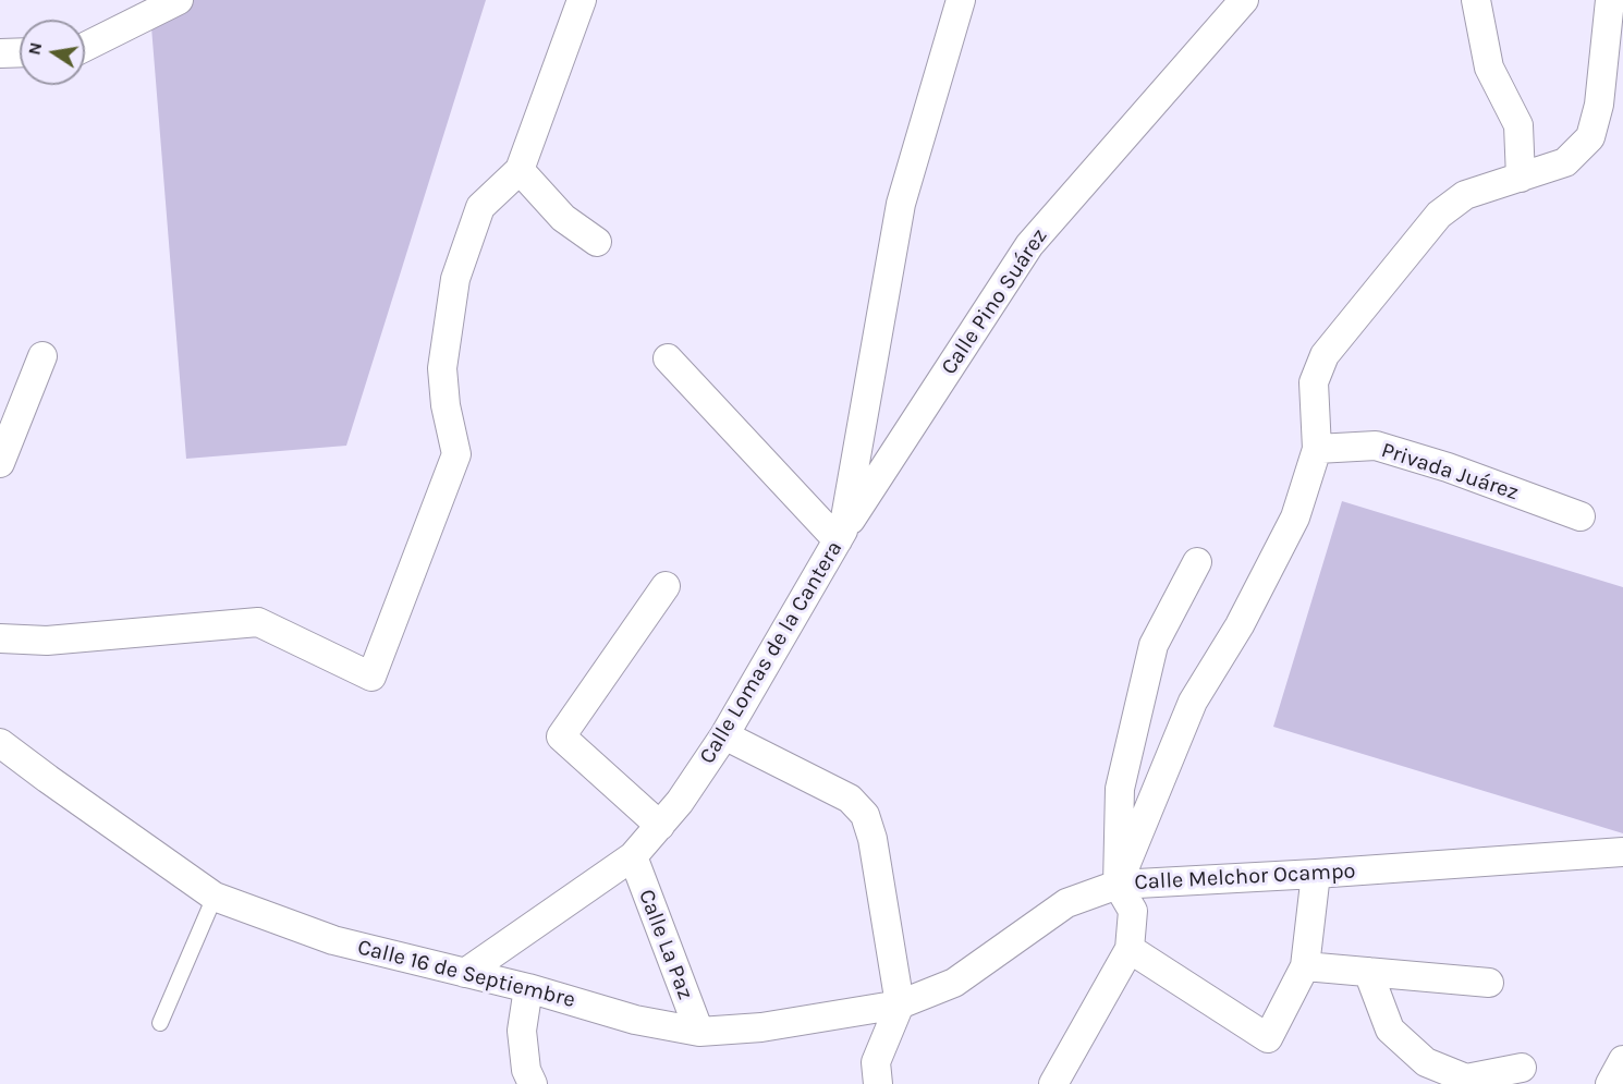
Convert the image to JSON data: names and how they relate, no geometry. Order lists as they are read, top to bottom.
{
  "streets": {
    "street": [
      "Calle Pino Suárez",
      "Privada Juárez",
      "Calle Lomas de la Cantera",
      "Calle Melchor Ocampo",
      "Calle La Paz",
      "Calle 16 de Septiembre"
    ]
  },
  "crossings": [
    ["Calle Pino Suárez", "Calle Lomas de la Cantera"],
    ["Calle Lomas de la Cantera", "Calle La Paz"],
    ["Calle Lomas de la Cantera", "Calle 16 de Septiembre"],
    ["Calle Melchor Ocampo", "Calle 16 de Septiembre"],
    ["Calle La Paz", "Calle 16 de Septiembre"]
  ],
  "north": "left"
}
